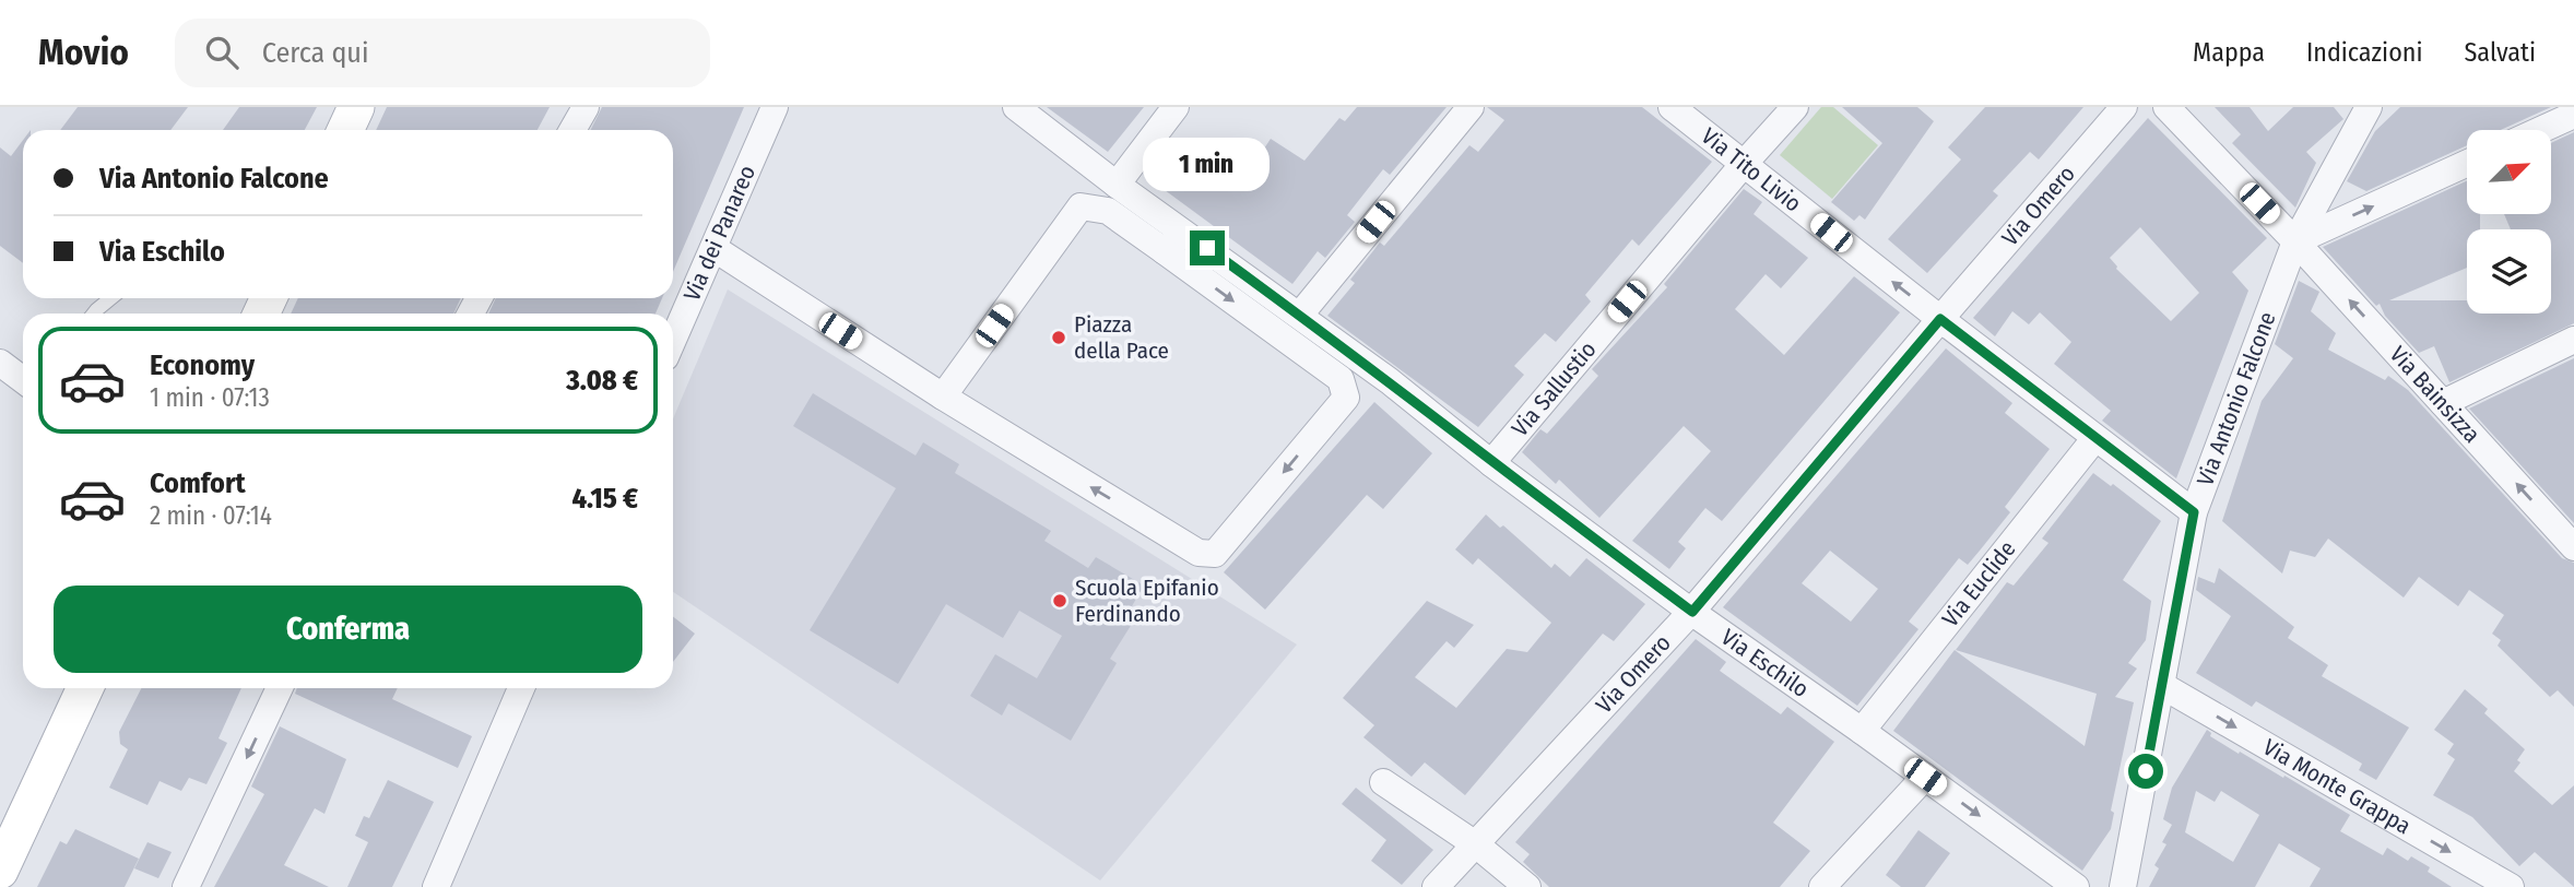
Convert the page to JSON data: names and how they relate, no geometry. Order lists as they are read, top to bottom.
{
  "streets": {
    "street": [
      "Via Tito Livio",
      "Via Omero",
      "Via dei Panareo",
      "Via Sallustio",
      "Via Bainsizza",
      "Via Antonio Falcone",
      "Via Euclide",
      "Via Eschilo",
      "Via Monte Grappa"
    ]
  },
  "crossings": [
    ["Via Tito Livio", "Via Omero"],
    ["Via Tito Livio", "Via Sallustio"],
    ["Via Tito Livio", "Via Antonio Falcone"],
    ["Via Tito Livio", "Via Euclide"],
    ["Via Omero", "Via Eschilo"],
    ["Via Sallustio", "Via Eschilo"],
    ["Via Bainsizza", "Via Antonio Falcone"],
    ["Via Antonio Falcone", "Via Monte Grappa"],
    ["Via Euclide", "Via Eschilo"]
  ],
  "one_way": ["Via Tito Livio", "Via Bainsizza", "Via Monte Grappa"],
  "places": ["Piazza della Pace", "Scuola Epifanio Ferdinando"],
  "north": "top right",
  "page": {
    "header": "Movio",
    "search": "Cerca qui",
    "nav": ["Mappa", "Indicazioni", "Salvati"],
    "banner": ["Via Antonio Falcone", "Via Eschilo"],
    "bubble": "1 min",
    "list": [
      {
        "name": "Economy",
        "note": "1 min · 07:13",
        "value": "3.08 €"
      },
      {
        "name": "Comfort",
        "note": "2 min · 07:14",
        "value": "4.15 €"
      }
    ],
    "buttons": "Conferma"
  }
}
